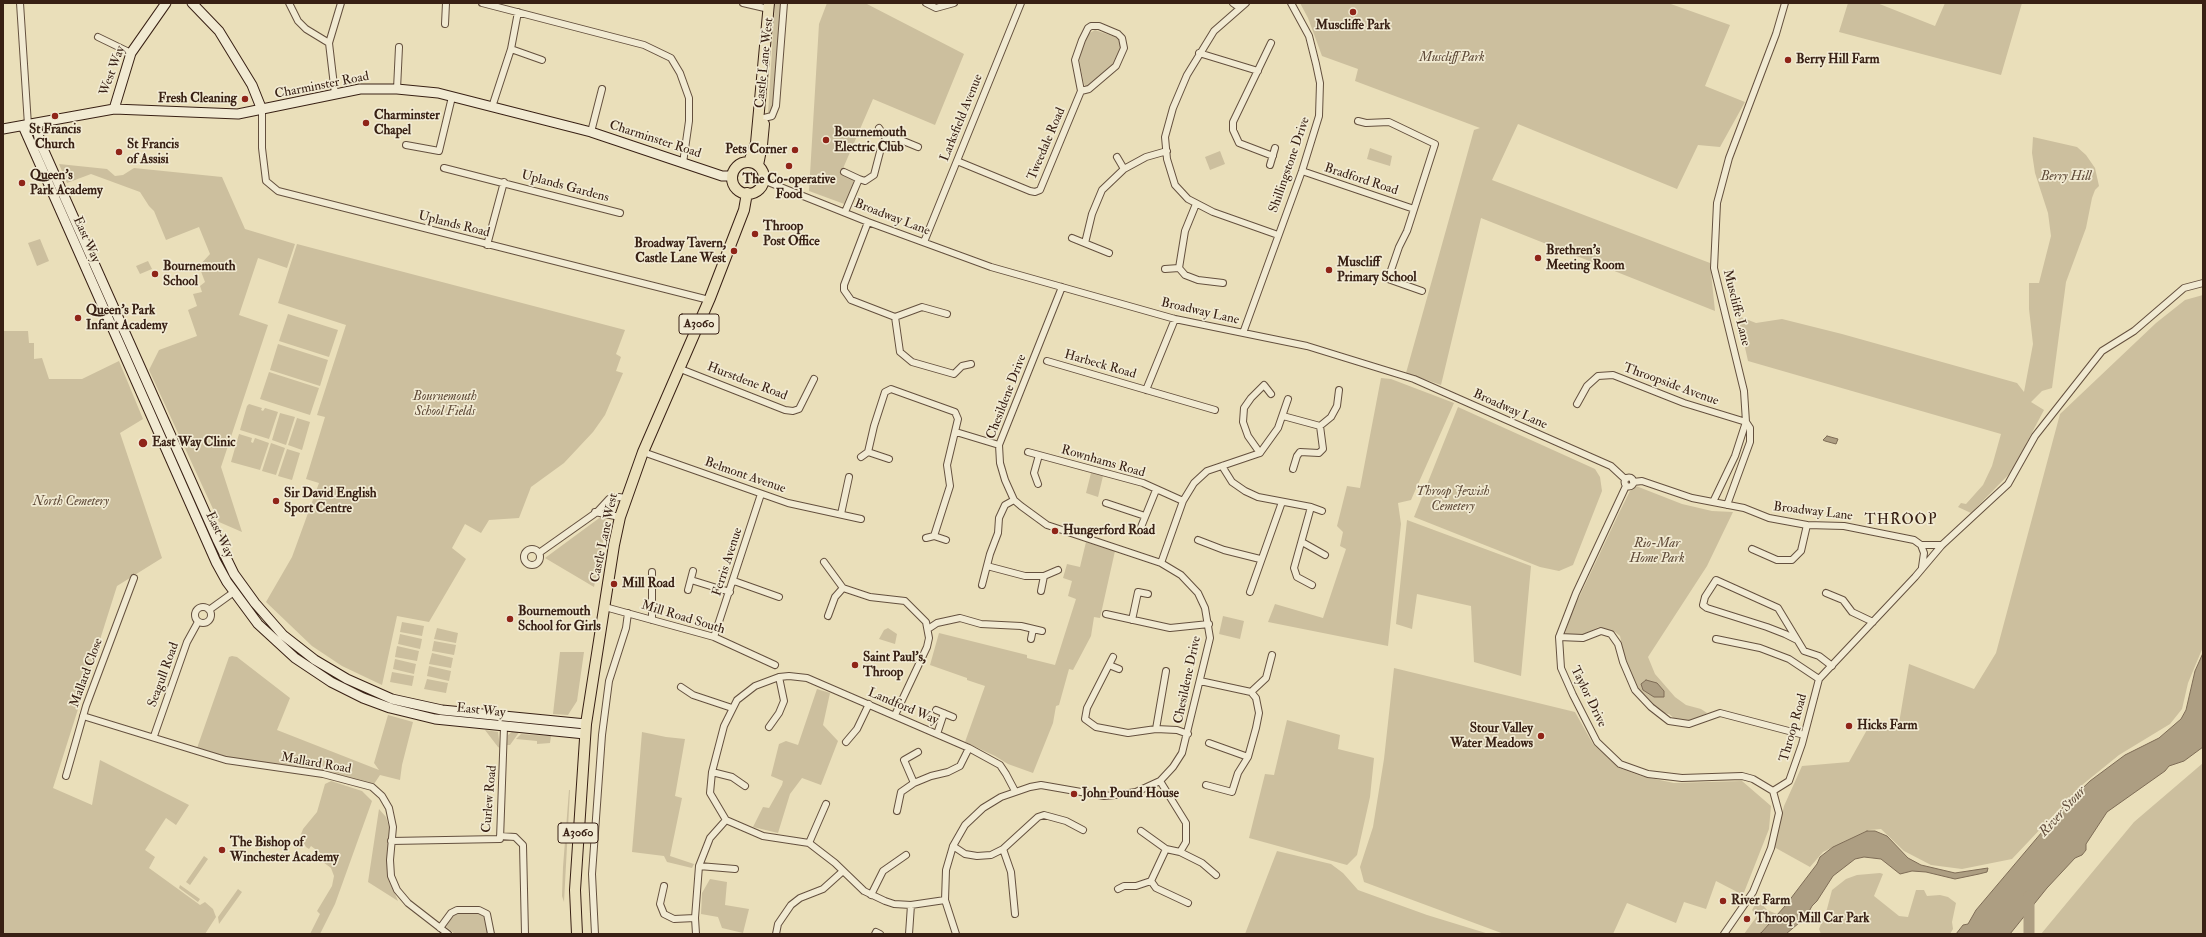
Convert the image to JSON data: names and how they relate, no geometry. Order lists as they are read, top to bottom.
{
  "streets": {
    "main road": ["Castle Lane West", "A3060"],
    "street": [
      "West Way",
      "Charminster Road",
      "Larksfield Avenue",
      "Tweedale Road",
      "Shillingstone Drive",
      "Bradford Road",
      "Uplands Gardens",
      "Broadway Lane",
      "Uplands Road",
      "East Way",
      "Muscliffe Lane",
      "Harbeck Road",
      "Hurstdene Road",
      "Throopside Avenue",
      "Chesildene Drive",
      "Rownhams Road",
      "Belmont Avenue",
      "Ferris Avenue",
      "Mill Road South",
      "Mallard Close",
      "Seagull Road",
      "Taylor Drive",
      "Landford Way",
      "Throop Road",
      "Mallard Road",
      "Curlew Road"
    ]
  },
  "crossings": [
    ["Castle Lane West", "Charminster Road"],
    ["Castle Lane West", "Broadway Lane"],
    ["Castle Lane West", "Uplands Road"],
    ["Castle Lane West", "East Way"],
    ["Castle Lane West", "Hurstdene Road"],
    ["Castle Lane West", "Belmont Avenue"],
    ["Castle Lane West", "Mill Road South"],
    ["West Way", "Charminster Road"],
    ["Charminster Road", "Broadway Lane"],
    ["Charminster Road", "Uplands Road"],
    ["Charminster Road", "East Way"],
    ["Larksfield Avenue", "Tweedale Road"],
    ["Larksfield Avenue", "Broadway Lane"],
    ["Shillingstone Drive", "Bradford Road"],
    ["Shillingstone Drive", "Broadway Lane"],
    ["Uplands Gardens", "Uplands Road"],
    ["Broadway Lane", "Muscliffe Lane"],
    ["Broadway Lane", "Harbeck Road"],
    ["Broadway Lane", "Chesildene Drive"],
    ["Broadway Lane", "Taylor Drive"],
    ["East Way", "Seagull Road"],
    ["East Way", "Curlew Road"],
    ["Muscliffe Lane", "Throopside Avenue"],
    ["Chesildene Drive", "Landford Way"],
    ["Belmont Avenue", "Ferris Avenue"],
    ["Ferris Avenue", "Mill Road South"],
    ["Mallard Close", "Mallard Road"],
    ["Seagull Road", "Mallard Road"],
    ["Taylor Drive", "Throop Road"],
    ["Mallard Road", "Curlew Road"]
  ],
  "districts": ["THROOP"],
  "water": ["River Stour"],
  "parks": [
    "Muscliff Park",
    "Berry Hill",
    "Bournemouth School Fields",
    "Throop Jewish Cemetery",
    "North Cemetery",
    "Rio-Mar Home Park"
  ],
  "places": [
    "Muscliffe Park",
    "Berry Hill Farm",
    "Fresh Cleaning",
    "St Francis Church",
    "Charminster Chapel",
    "Bournemouth Electric Club",
    "Pets Corner",
    "St Francis of Assisi",
    "The Co-operative Food",
    "Queen's Park Academy",
    "Throop Post Office",
    "Broadway Tavern, Castle Lane West",
    "Brethren's Meeting Room",
    "Muscliff Primary School",
    "Bournemouth School",
    "Queen's Park Infant Academy",
    "East Way Clinic",
    "Sir David English Sport Centre",
    "Hungerford Road",
    "Mill Road",
    "Bournemouth School for Girls",
    "Saint Paul's, Throop",
    "Hicks Farm",
    "Stour Valley Water Meadows",
    "John Pound House",
    "The Bishop of Winchester Academy",
    "River Farm",
    "Throop Mill Car Park"
  ]
}
